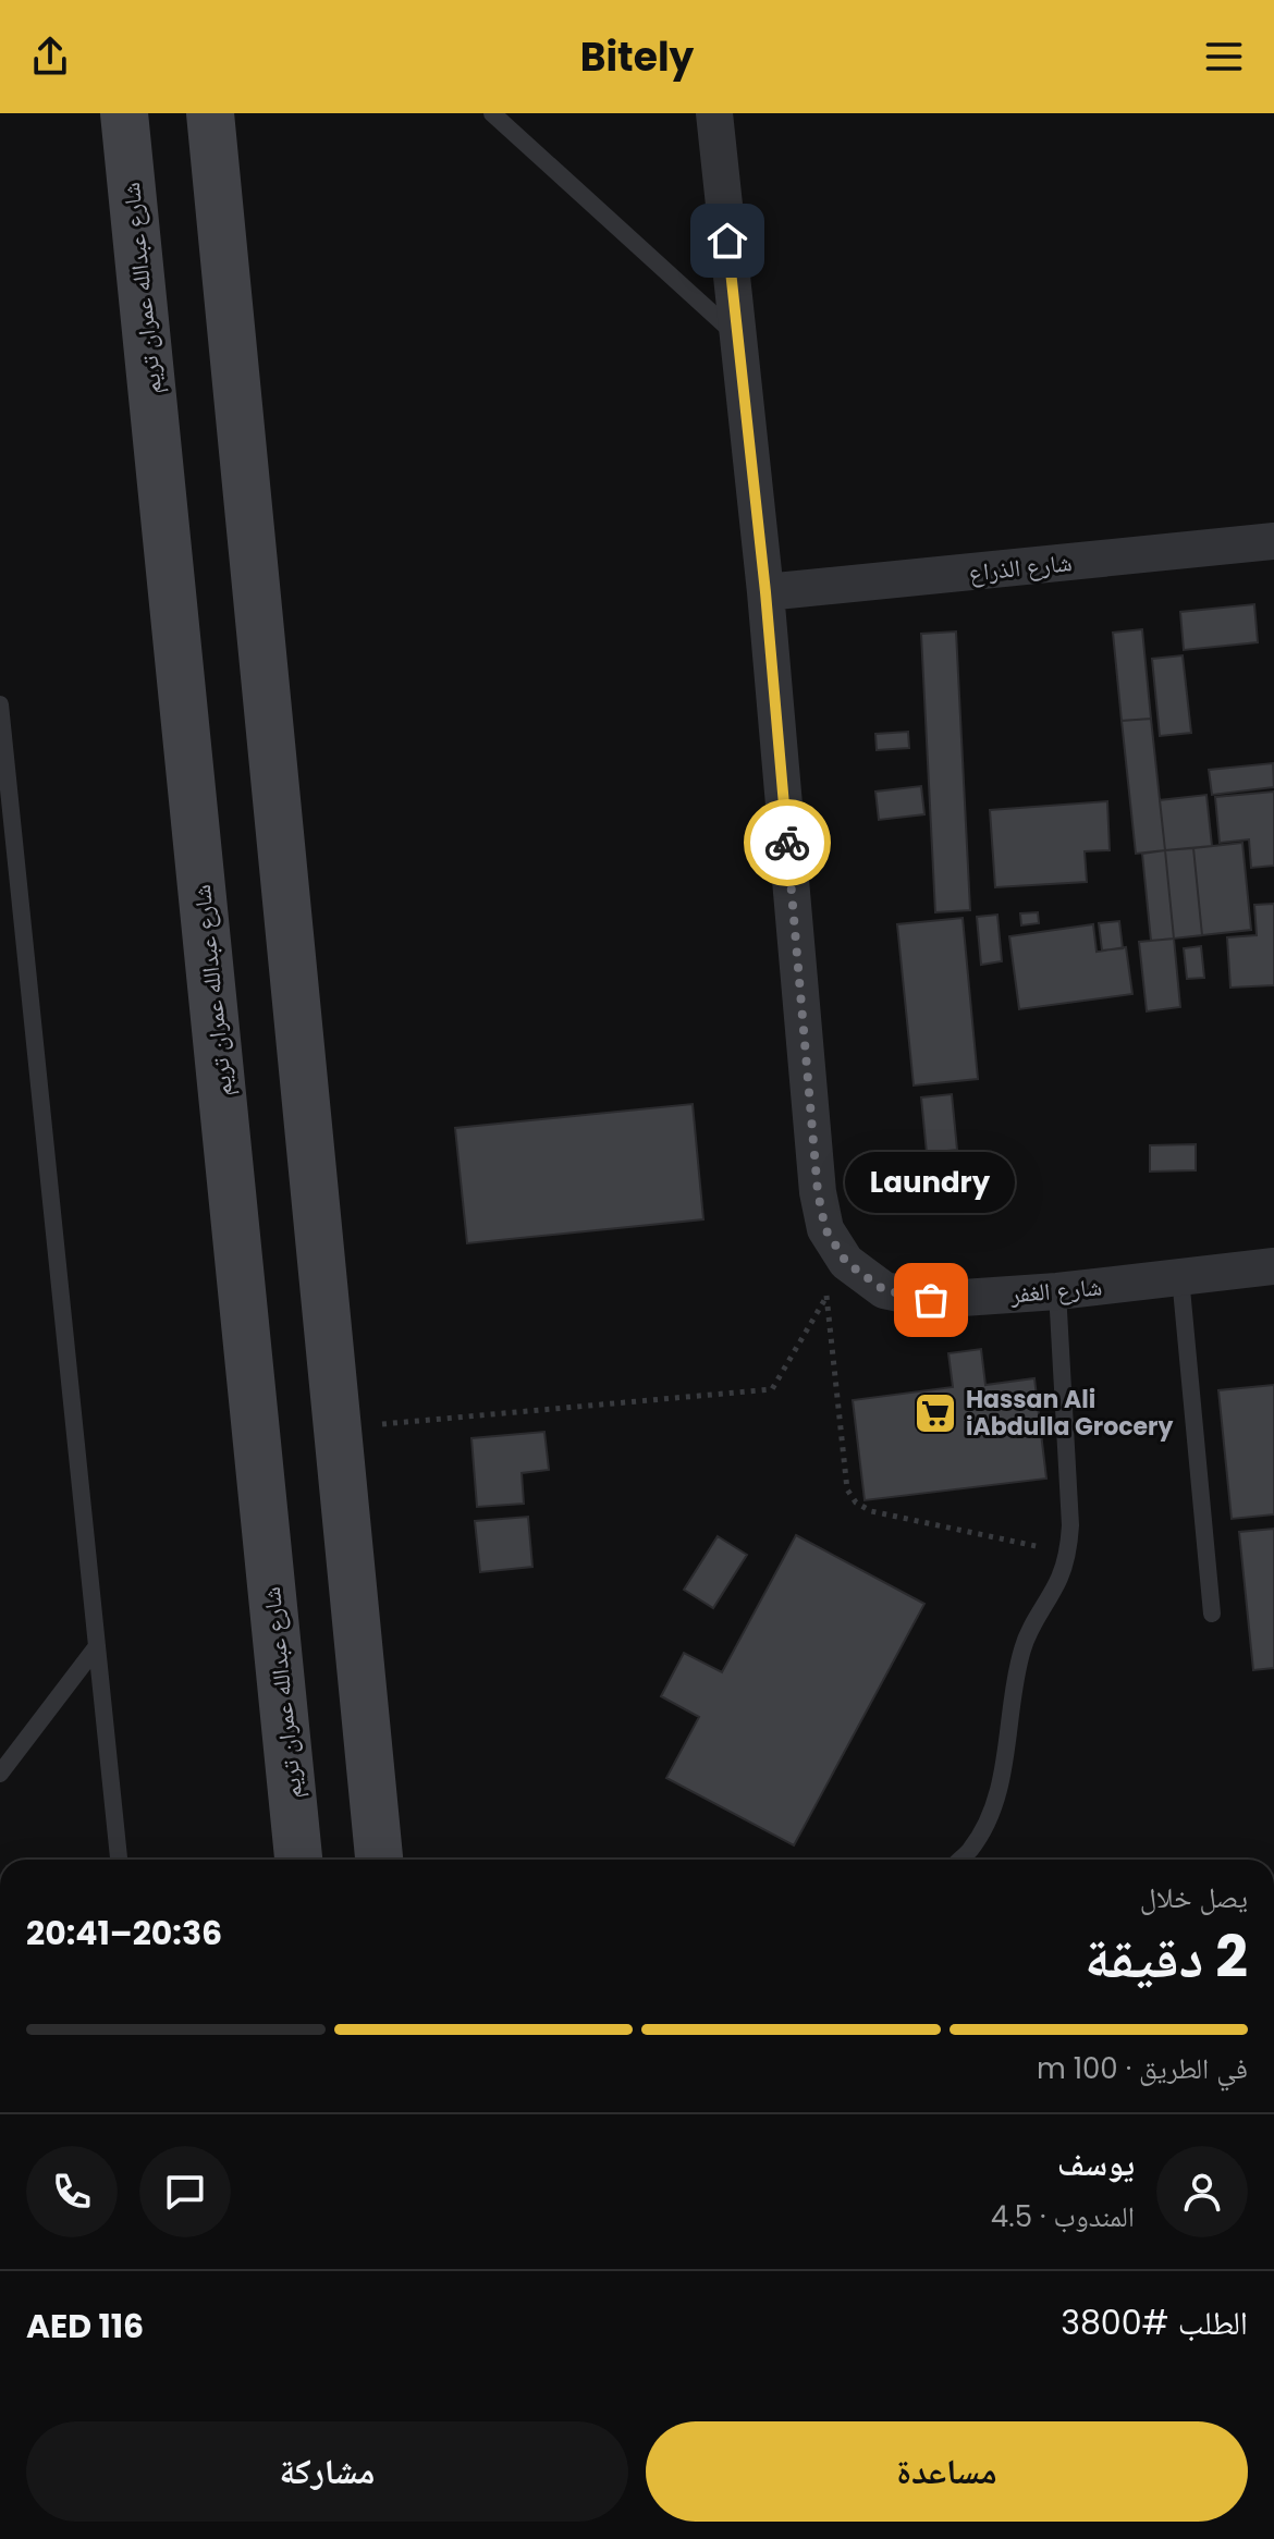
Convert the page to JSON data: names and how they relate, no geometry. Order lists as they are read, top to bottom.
{
  "streets": {
    "street": ["شارع عبدالله عمران تريم", "شارع الذراع", "شارع الغفر"]
  },
  "crossings": [
    ["شارع الذراع", "شارع الغفر"]
  ],
  "places": {
    "other": ["Laundry"],
    "supermarket": ["Hassan Ali iAbdulla Grocery"]
  },
  "page": {
    "header": "Bitely",
    "bubble": "Laundry",
    "heading": ["2 دقيقة", "يصل خلال", "20:36–20:41"],
    "panel": [
      "يوسف",
      "المندوب · 4.5",
      "الطلب #3800",
      "AED 116"
    ],
    "bar": "في الطريق · 100 m",
    "buttons": ["مساعدة", "مشاركة"]
  }
}
